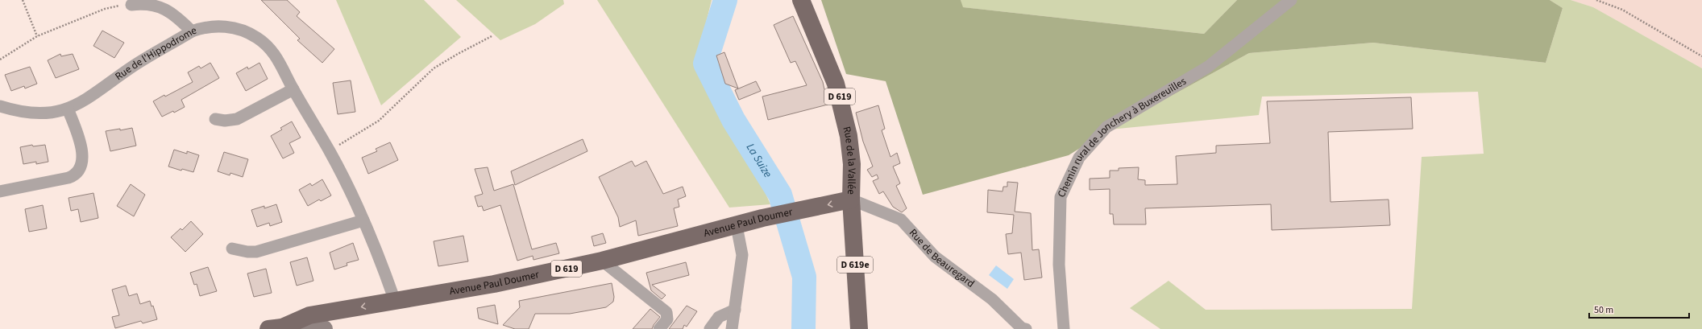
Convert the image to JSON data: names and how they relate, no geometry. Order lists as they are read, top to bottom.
{
  "streets": {
    "main road": [
      "D 619",
      "Rue de la Vallée",
      "Avenue Paul Doumer",
      "D 619e"
    ],
    "street": ["Rue de l'Hippodrome", "Chemin rural de Jonchery à Buxereuilles", "Rue de Beauregard"]
  },
  "crossings": [
    ["Rue de l'Hippodrome", "Avenue Paul Doumer"],
    ["Rue de la Vallée", "Avenue Paul Doumer"],
    ["Rue de la Vallée", "Rue de Beauregard"],
    ["Avenue Paul Doumer", "Rue de Beauregard"]
  ],
  "one_way": ["Avenue Paul Doumer"],
  "water": ["La Suize"],
  "scale_bar": "50 m"
}
